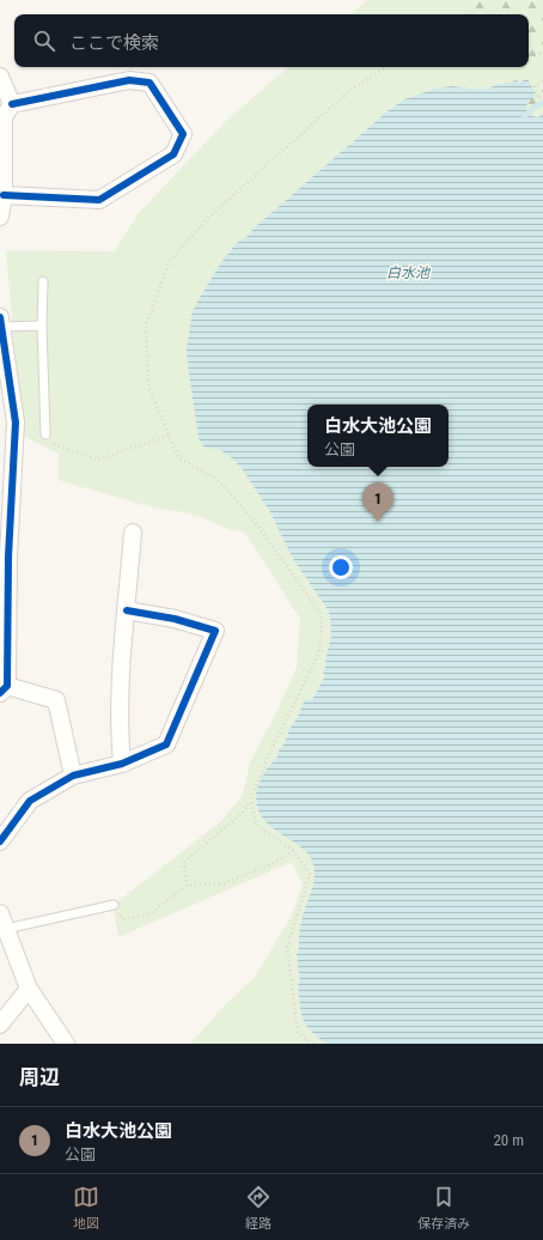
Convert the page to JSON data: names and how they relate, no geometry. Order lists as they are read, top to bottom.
{
  "water": ["白水池"],
  "page": {
    "search": "ここで検索",
    "popup": ["白水大池公園", "公園"],
    "pins": "1",
    "heading": "周辺",
    "list": [
      {
        "mark": "1",
        "name": "白水大池公園",
        "note": "公園",
        "value": "20 m"
      }
    ],
    "nav": ["地図", "経路", "保存済み"]
  }
}
